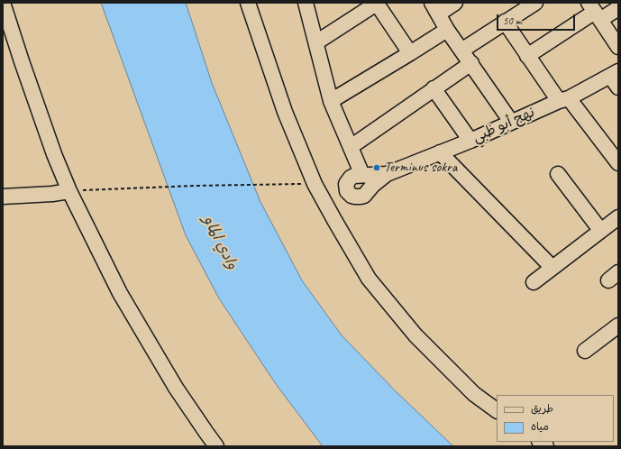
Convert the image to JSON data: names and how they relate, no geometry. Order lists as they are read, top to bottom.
{
  "streets": {
    "street": ["نهج أبو ظبي"]
  },
  "water": ["وادي الماو"],
  "places": ["Terminus sokra"],
  "legend": ["طريق", "مياه"],
  "scale_bar": "50 m"
}
